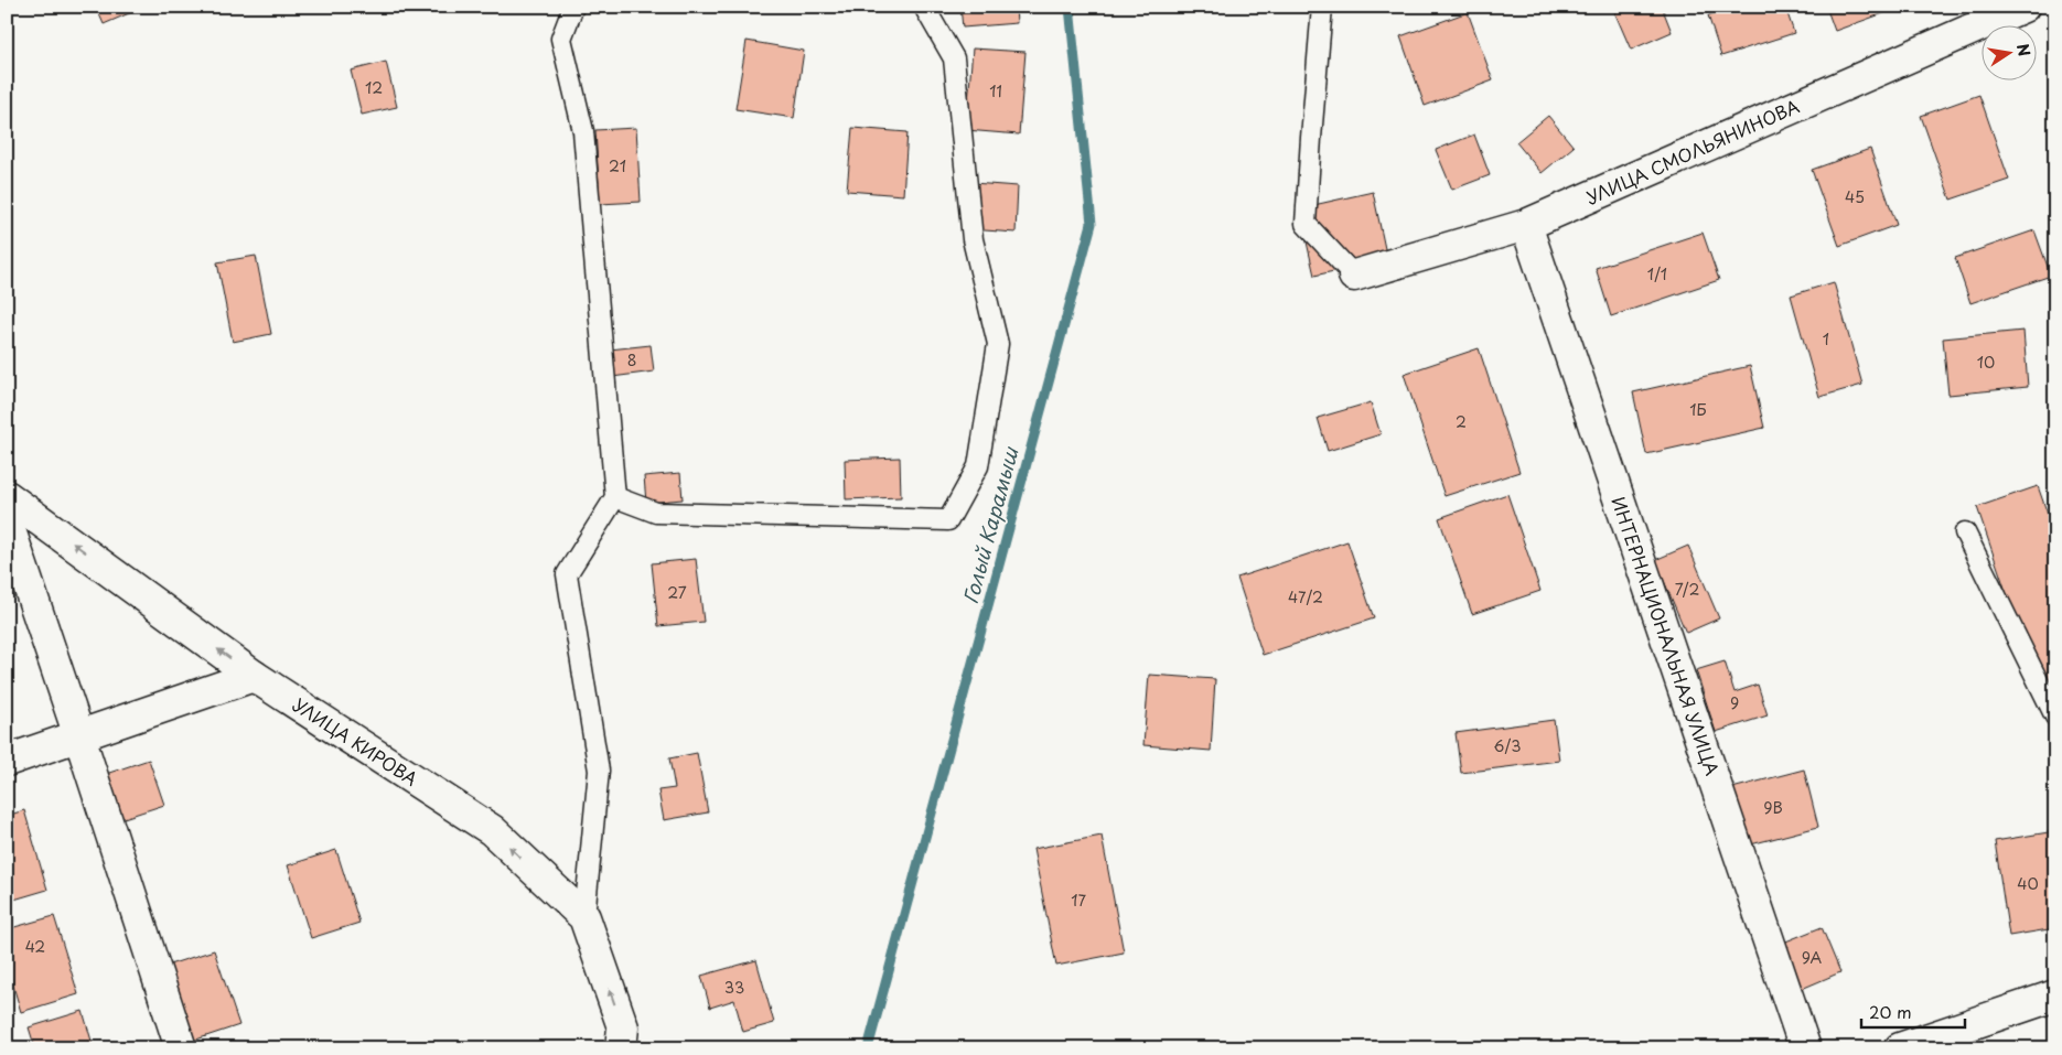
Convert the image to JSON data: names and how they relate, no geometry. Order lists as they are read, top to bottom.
{
  "streets": {
    "street": ["УЛИЦА СМОЛЬЯНИНОВА", "ИНТЕРНАЦИОНАЛЬНАЯ УЛИЦА", "УЛИЦА КИРОВА"]
  },
  "crossings": [
    ["УЛИЦА СМОЛЬЯНИНОВА", "ИНТЕРНАЦИОНАЛЬНАЯ УЛИЦА"]
  ],
  "one_way": ["УЛИЦА КИРОВА"],
  "water": ["Голый Карамыш"],
  "house_numbers": [
    "12",
    "11",
    "21",
    "45",
    "1/1",
    "1",
    "8",
    "10",
    "1Б",
    "2",
    "7/2",
    "27",
    "47/2",
    "9",
    "6/3",
    "9В",
    "40",
    "17",
    "42",
    "9А",
    "33"
  ],
  "scale_bar": "20 m",
  "north": "right"
}
